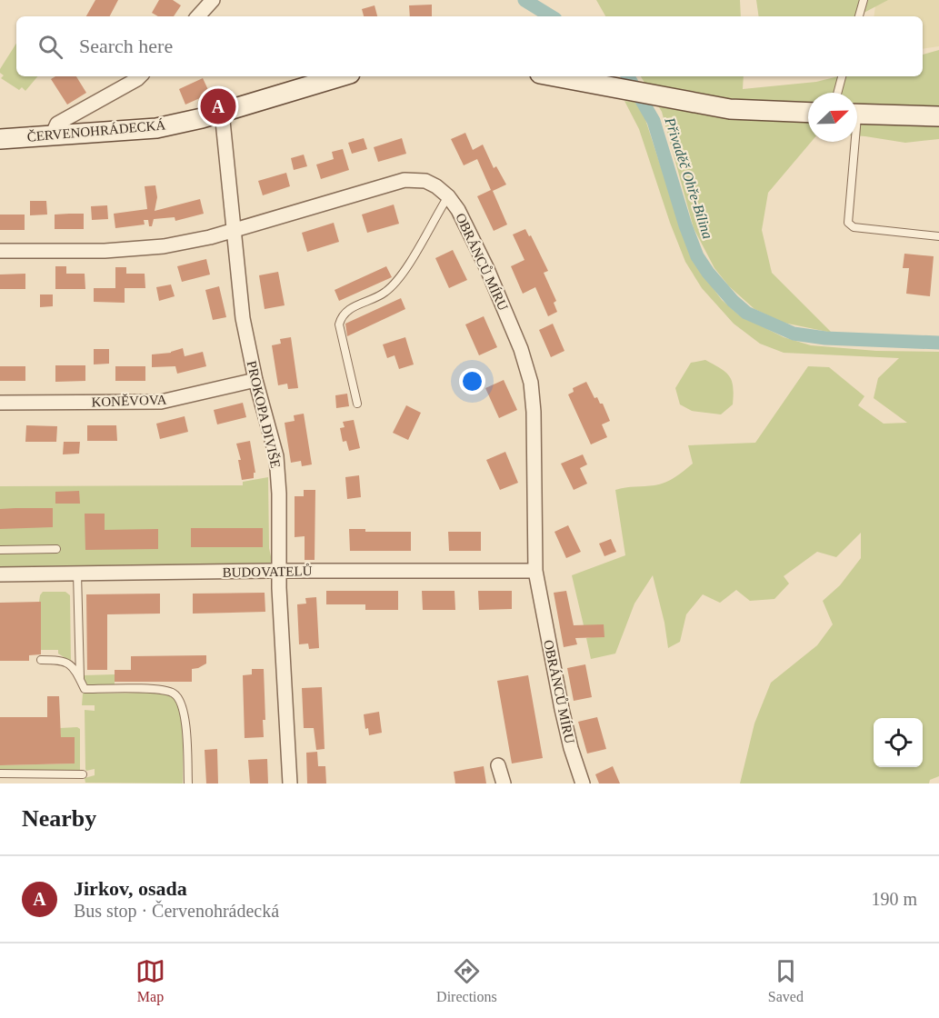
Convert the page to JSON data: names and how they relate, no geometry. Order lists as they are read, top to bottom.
{
  "streets": {
    "street": [
      "ČERVENOHRÁDECKÁ",
      "OBRÁNCŮ MÍRU",
      "KONĚVOVA",
      "PROKOPA DIVIŠE",
      "BUDOVATELŮ"
    ]
  },
  "crossings": [
    ["ČERVENOHRÁDECKÁ", "PROKOPA DIVIŠE"],
    ["OBRÁNCŮ MÍRU", "PROKOPA DIVIŠE"],
    ["OBRÁNCŮ MÍRU", "BUDOVATELŮ"],
    ["KONĚVOVA", "PROKOPA DIVIŠE"],
    ["PROKOPA DIVIŠE", "BUDOVATELŮ"]
  ],
  "water": ["Přivaděč Ohře-Bílina"],
  "north": "top right",
  "page": {
    "search": "Search here",
    "pins": "A",
    "heading": "Nearby",
    "list": [
      {
        "mark": "A",
        "name": "Jirkov, osada",
        "note": "Bus stop · Červenohrádecká",
        "value": "190 m"
      }
    ],
    "nav": ["Map", "Directions", "Saved"]
  }
}
